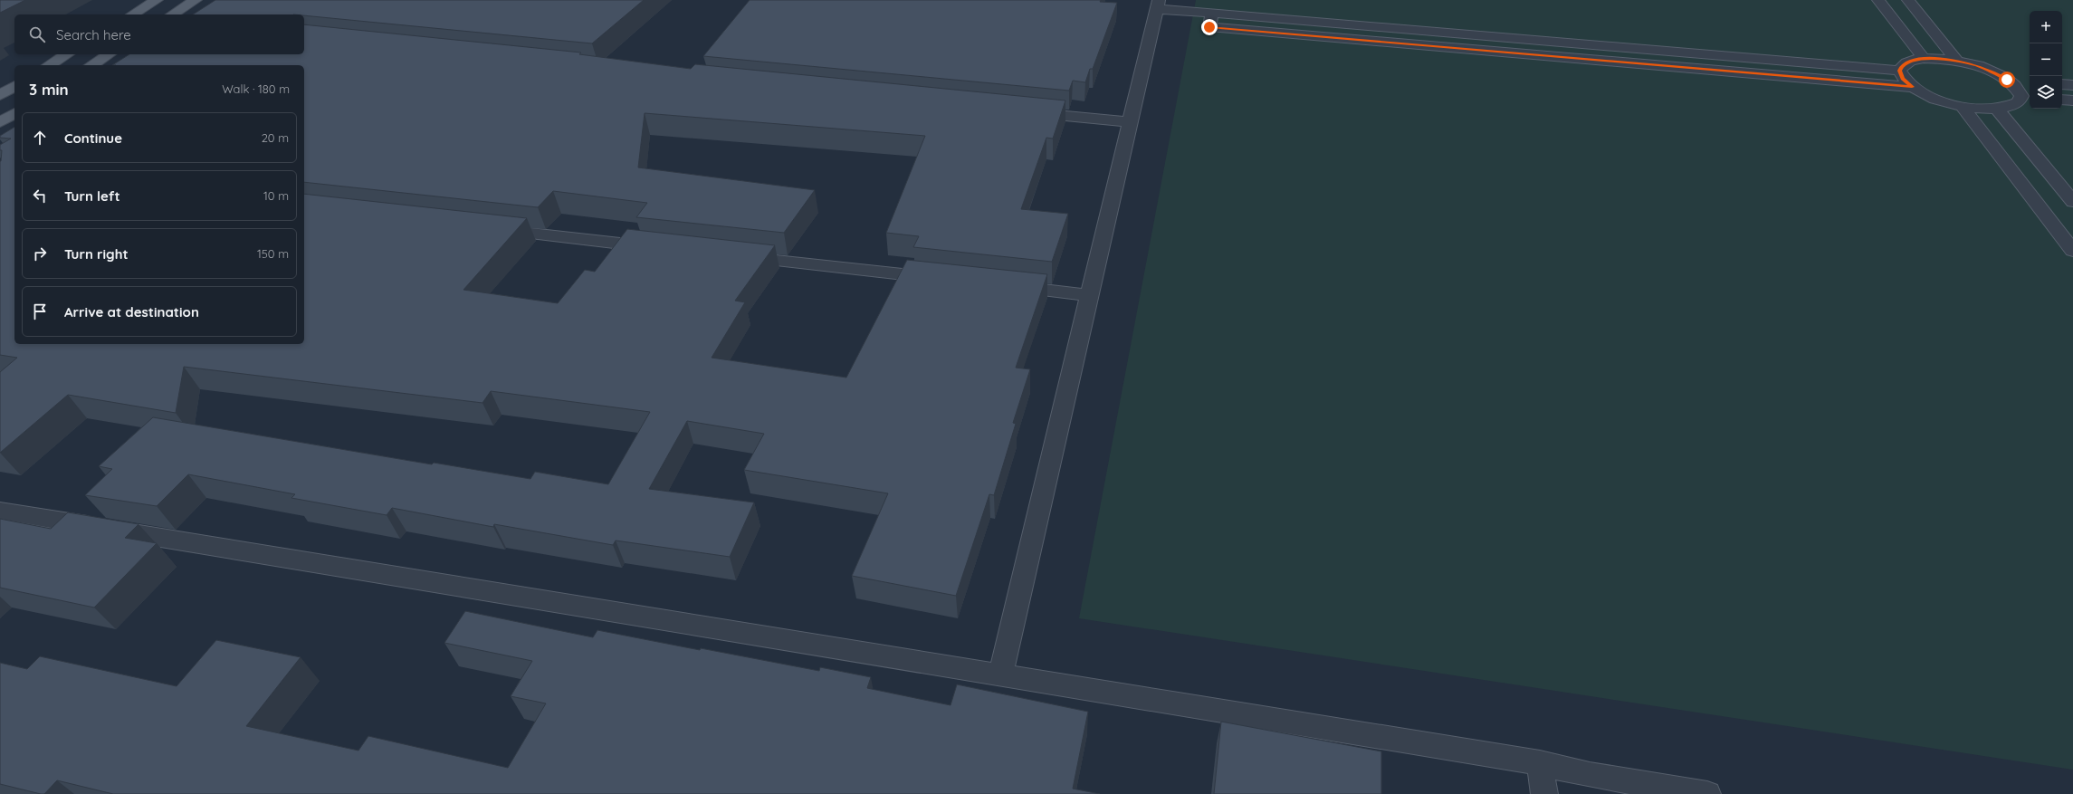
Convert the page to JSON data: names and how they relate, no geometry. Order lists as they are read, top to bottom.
{
  "page": {
    "map_buttons": ["+", "−"],
    "search": "Search here",
    "heading": ["3 min", "Walk · 180 m"],
    "list": [
      ["Continue", "20 m"],
      ["Turn left", "10 m"],
      ["Turn right", "150 m"],
      "Arrive at destination"
    ]
  }
}
